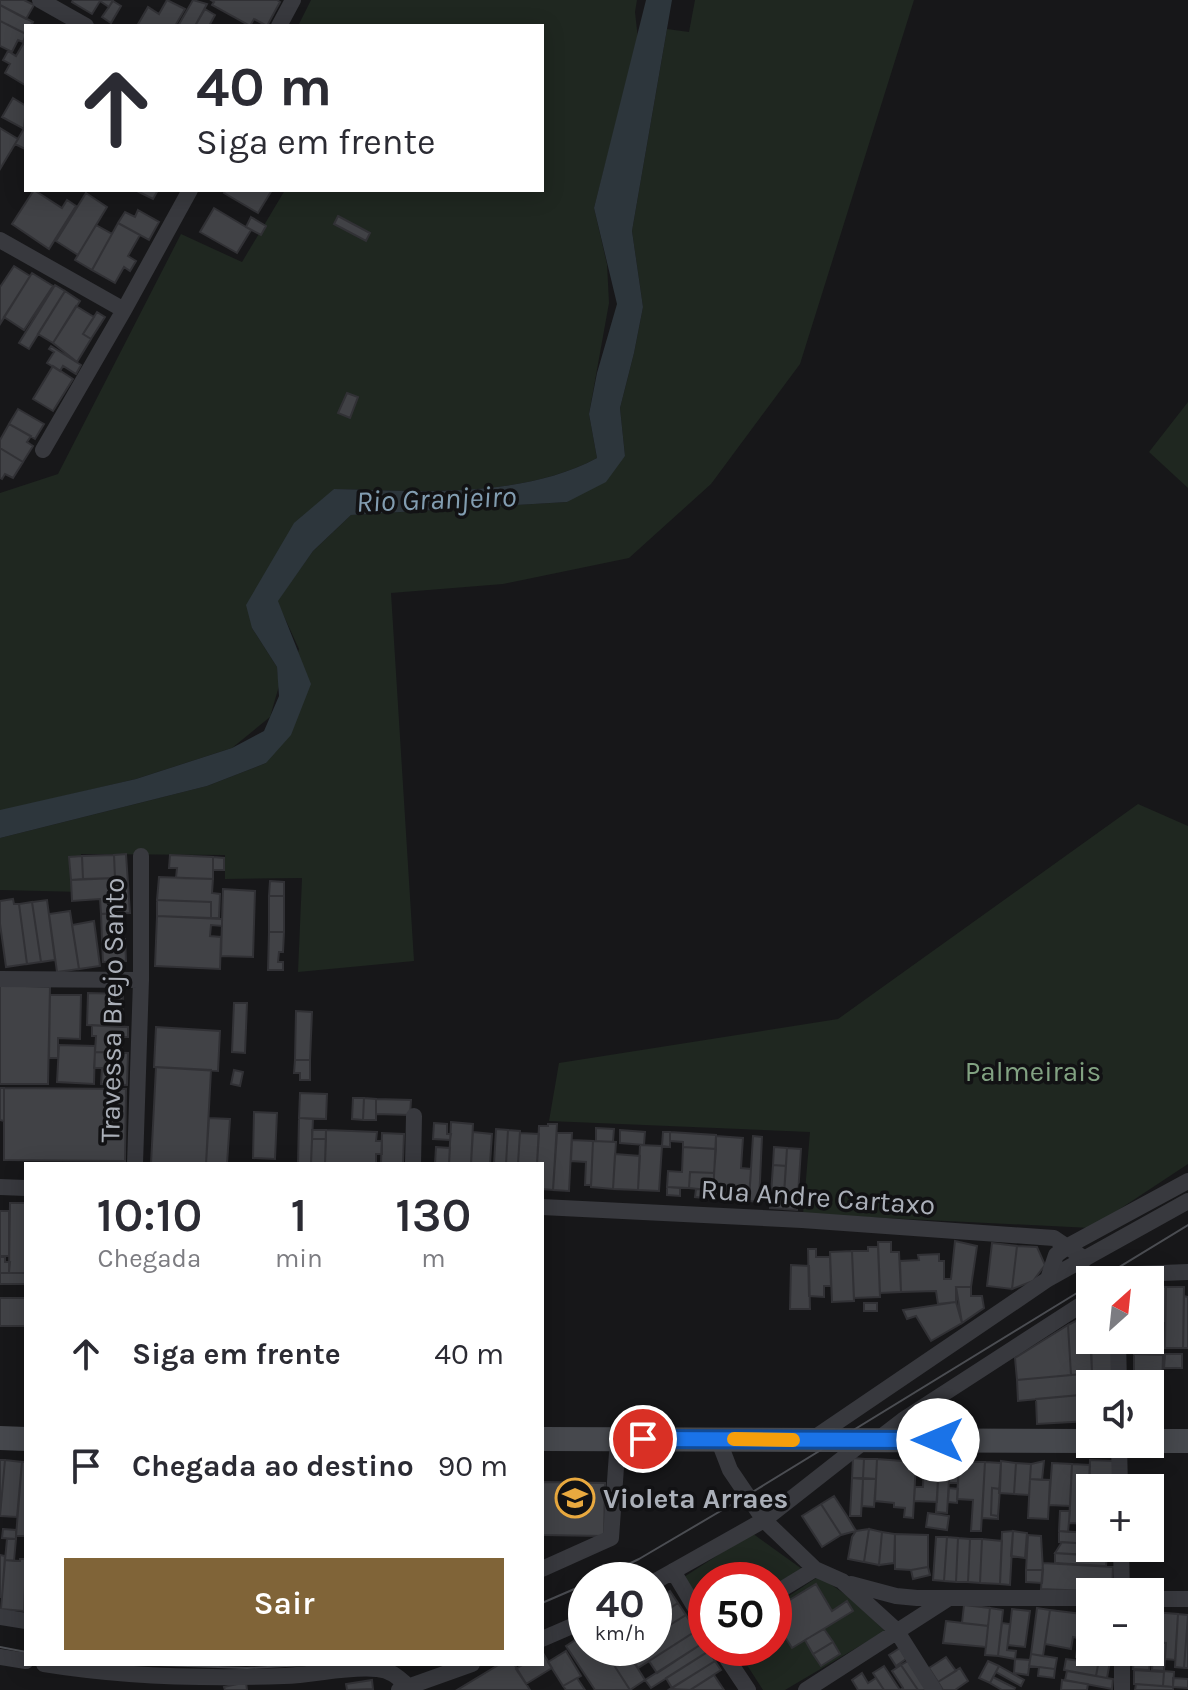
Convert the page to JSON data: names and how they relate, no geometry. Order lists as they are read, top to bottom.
{
  "streets": {
    "street": ["Travessa Brejo Santo", "Rua Andre Cartaxo"]
  },
  "water": ["Rio Granjeiro"],
  "parks": ["Palmeirais"],
  "places": {
    "school or university": ["Violeta Arraes"]
  },
  "north": "top right",
  "page": {
    "turn": ["40 m", "Siga em frente"],
    "eta": [
      "10:10",
      "Chegada",
      "1",
      "min",
      "130",
      "m"
    ],
    "map_buttons": ["+", "−"],
    "list": [
      {
        "name": "Siga em frente",
        "value": "40 m"
      },
      {
        "name": "Chegada ao destino",
        "value": "90 m"
      }
    ],
    "buttons": "Sair",
    "speed": "40 km/h",
    "limit": "50"
  }
}
